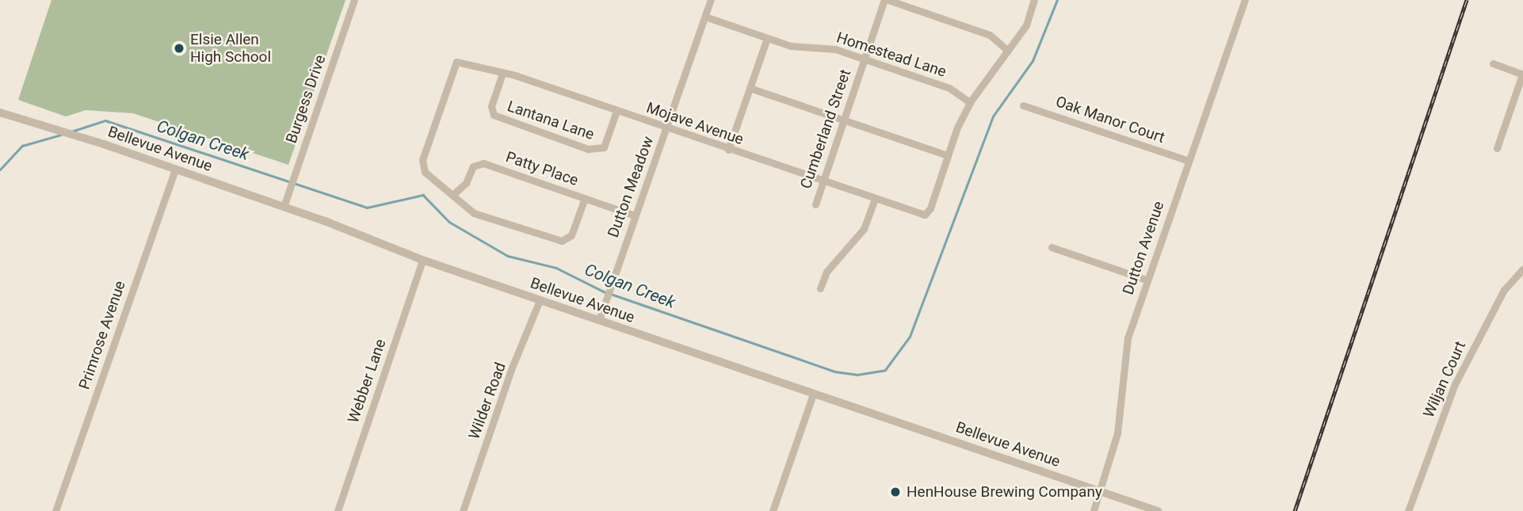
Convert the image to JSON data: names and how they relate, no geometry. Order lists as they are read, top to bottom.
{
  "streets": {
    "street": [
      "Homestead Lane",
      "Burgess Drive",
      "Oak Manor Court",
      "Lantana Lane",
      "Mojave Avenue",
      "Cumberland Street",
      "Bellevue Avenue",
      "Patty Place",
      "Dutton Meadow",
      "Dutton Avenue",
      "Primrose Avenue",
      "Wiljan Court",
      "Webber Lane",
      "Wilder Road"
    ]
  },
  "crossings": [
    ["Homestead Lane", "Cumberland Street"],
    ["Homestead Lane", "Dutton Meadow"],
    ["Burgess Drive", "Bellevue Avenue"],
    ["Oak Manor Court", "Dutton Avenue"],
    ["Lantana Lane", "Mojave Avenue"],
    ["Mojave Avenue", "Cumberland Street"],
    ["Mojave Avenue", "Patty Place"],
    ["Mojave Avenue", "Dutton Meadow"],
    ["Bellevue Avenue", "Dutton Meadow"],
    ["Bellevue Avenue", "Dutton Avenue"],
    ["Bellevue Avenue", "Primrose Avenue"],
    ["Bellevue Avenue", "Webber Lane"],
    ["Bellevue Avenue", "Wilder Road"],
    ["Patty Place", "Dutton Meadow"]
  ],
  "water": ["Colgan Creek"],
  "places": ["Elsie Allen High School", "HenHouse Brewing Company"]
}
